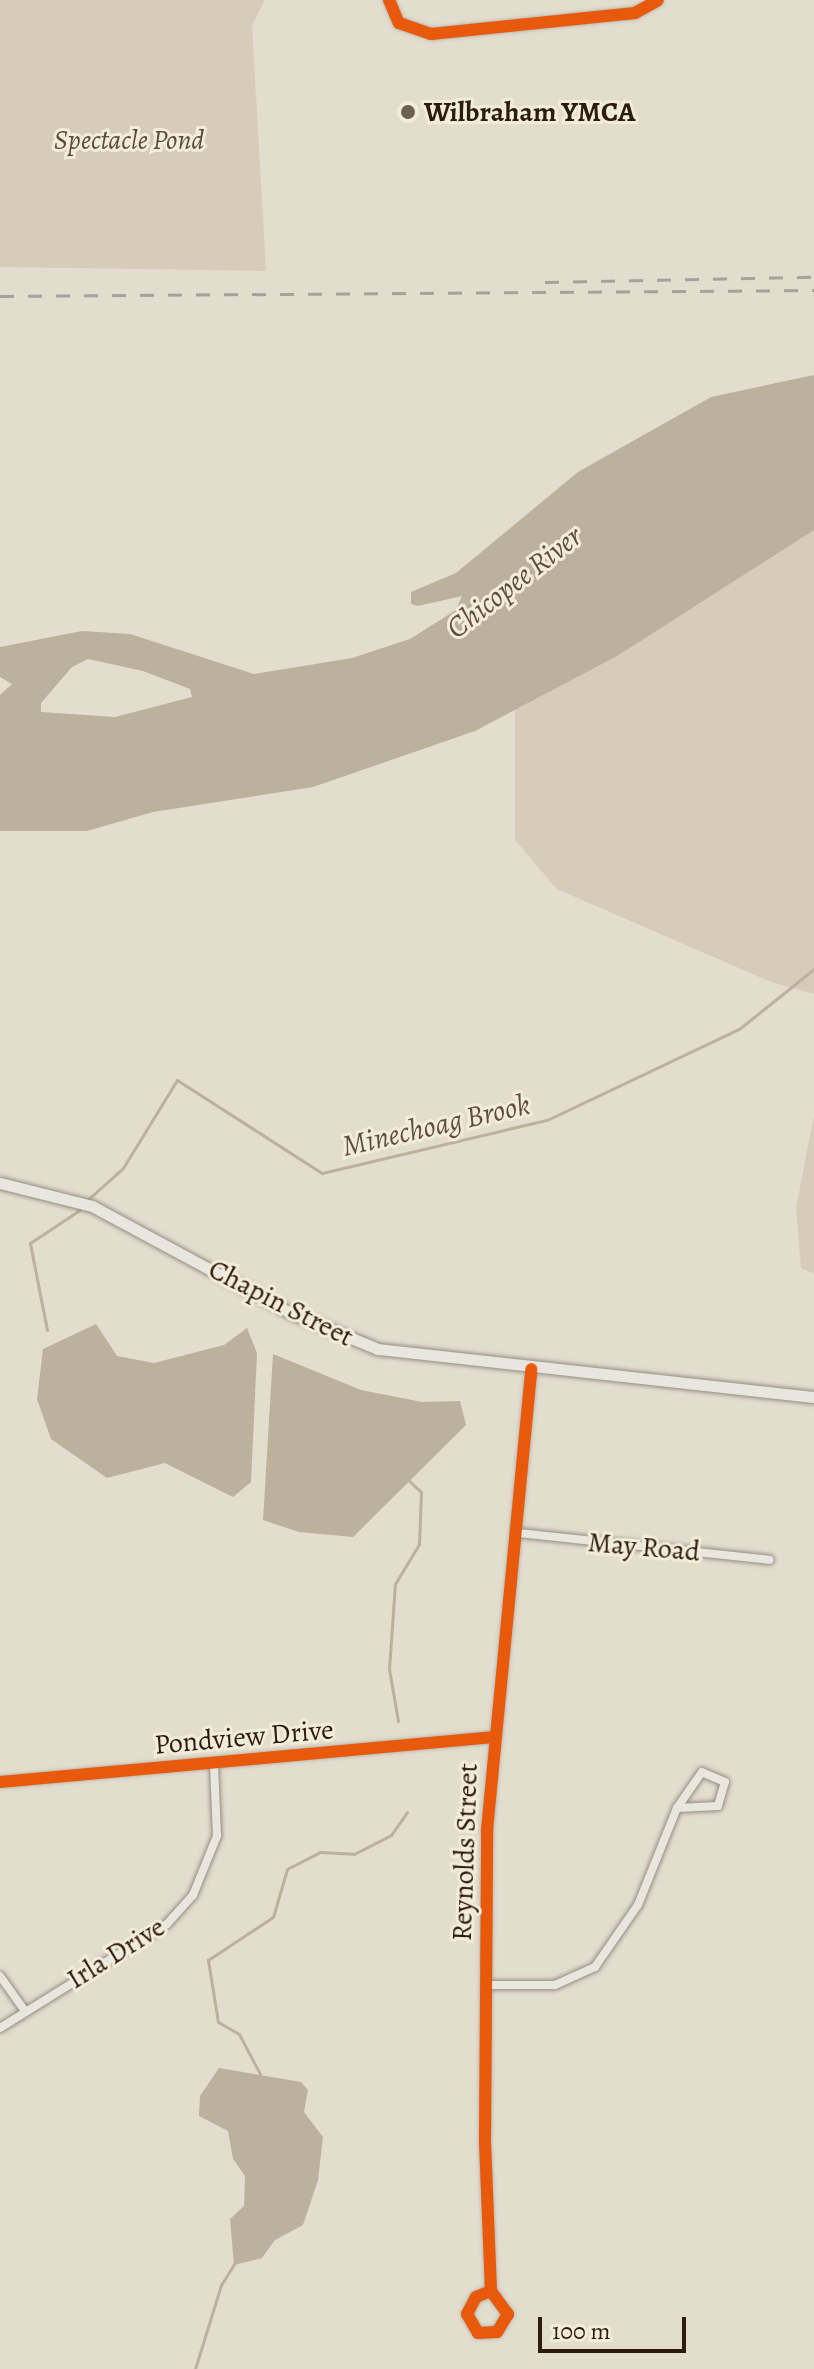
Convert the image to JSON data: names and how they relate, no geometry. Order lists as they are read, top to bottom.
{
  "streets": {
    "main road": ["Chapin Street"],
    "street": [
      "May Road",
      "Pondview Drive",
      "Reynolds Street",
      "Irla Drive"
    ]
  },
  "crossings": [
    ["Chapin Street", "Reynolds Street"],
    ["May Road", "Reynolds Street"],
    ["Pondview Drive", "Reynolds Street"],
    ["Pondview Drive", "Irla Drive"]
  ],
  "water": ["Chicopee River", "Minechoag Brook"],
  "parks": ["Spectacle Pond"],
  "places": ["Wilbraham YMCA"],
  "scale_bar": "100 m"
}
